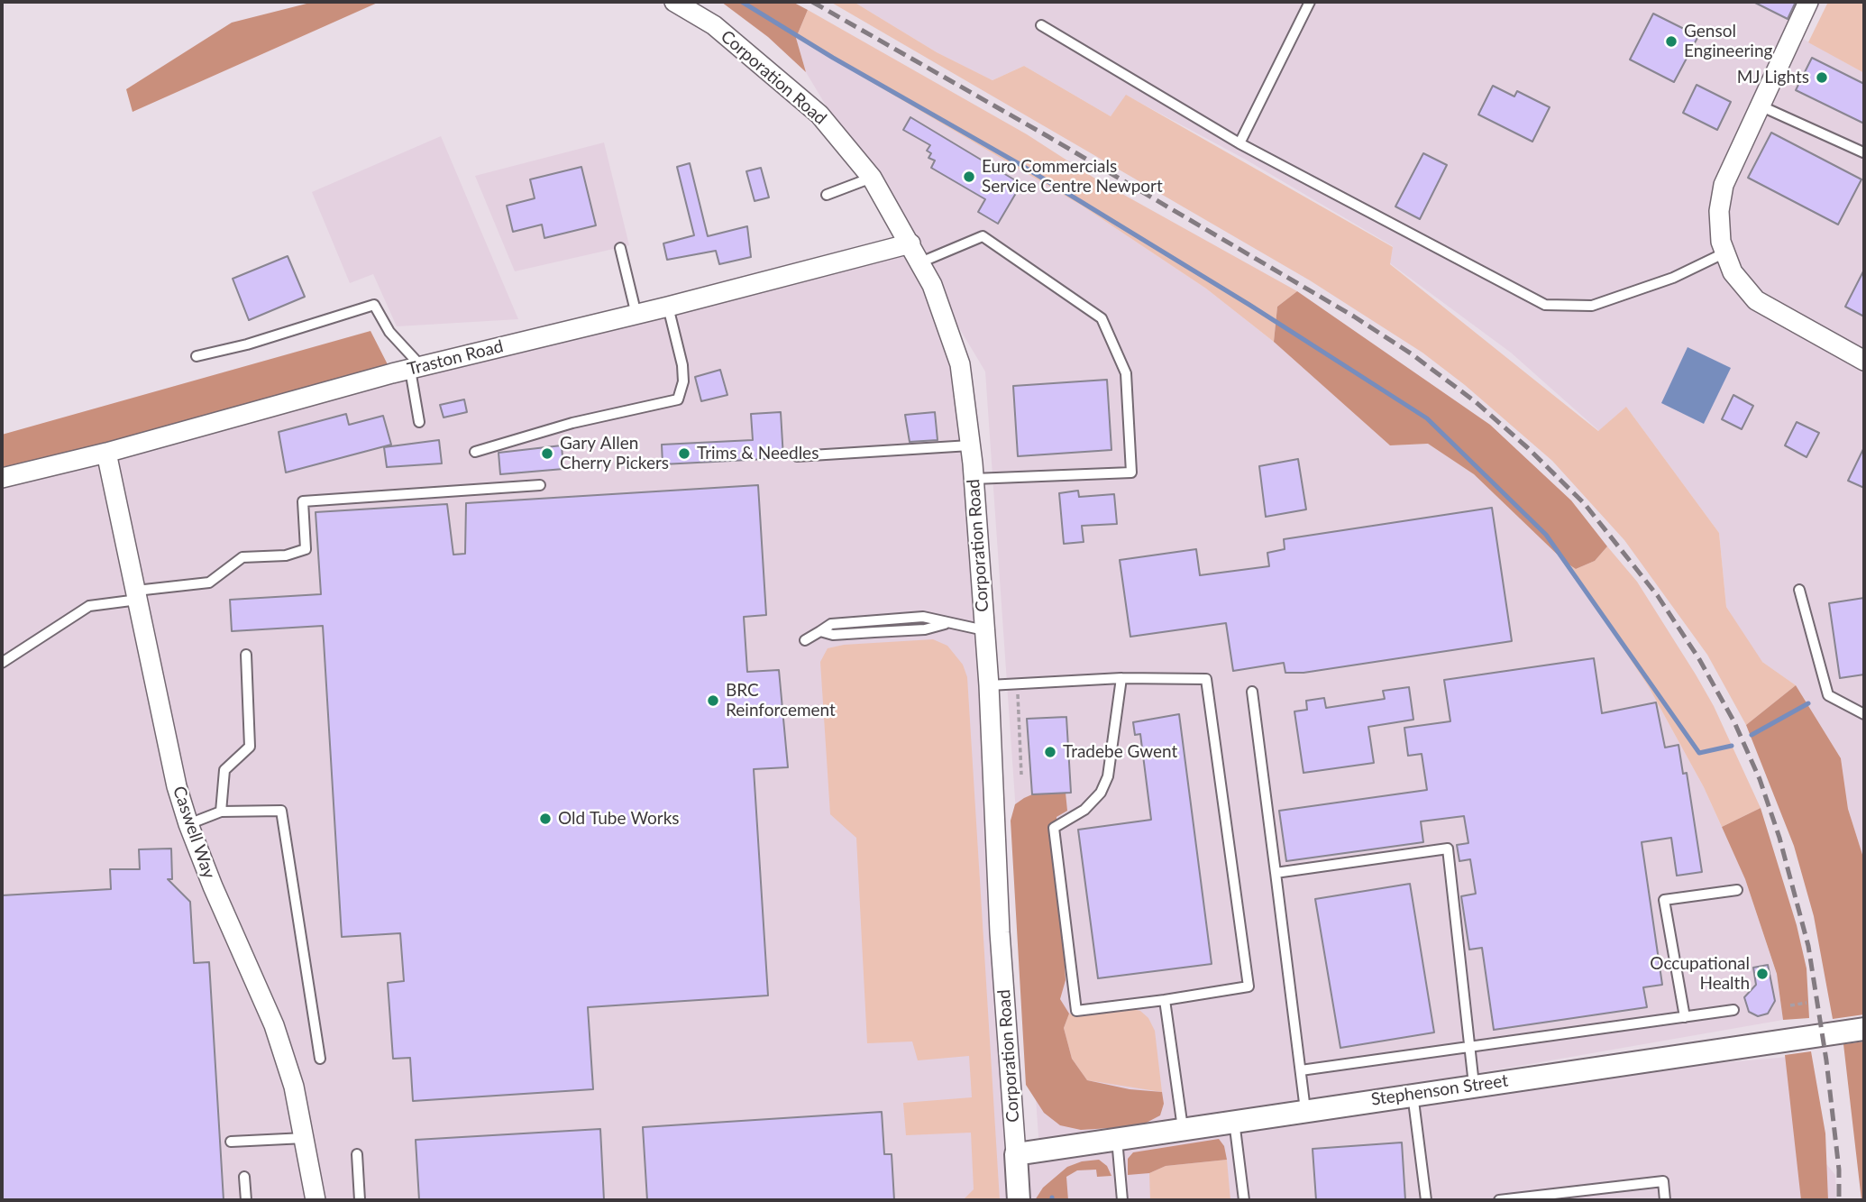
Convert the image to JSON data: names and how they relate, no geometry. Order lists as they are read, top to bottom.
{
  "streets": {
    "street": [
      "Corporation Road",
      "Traston Road",
      "Caswell Way",
      "Stephenson Street"
    ]
  },
  "crossings": [
    ["Corporation Road", "Traston Road"],
    ["Corporation Road", "Stephenson Street"],
    ["Traston Road", "Caswell Way"]
  ],
  "places": [
    "Gensol Engineering",
    "MJ Lights",
    "Euro Commercials Service Centre Newport",
    "Gary Allen Cherry Pickers",
    "Trims & Needles",
    "BRC Reinforcement",
    "Tradebe Gwent",
    "Old Tube Works",
    "Occupational Health"
  ]
}
